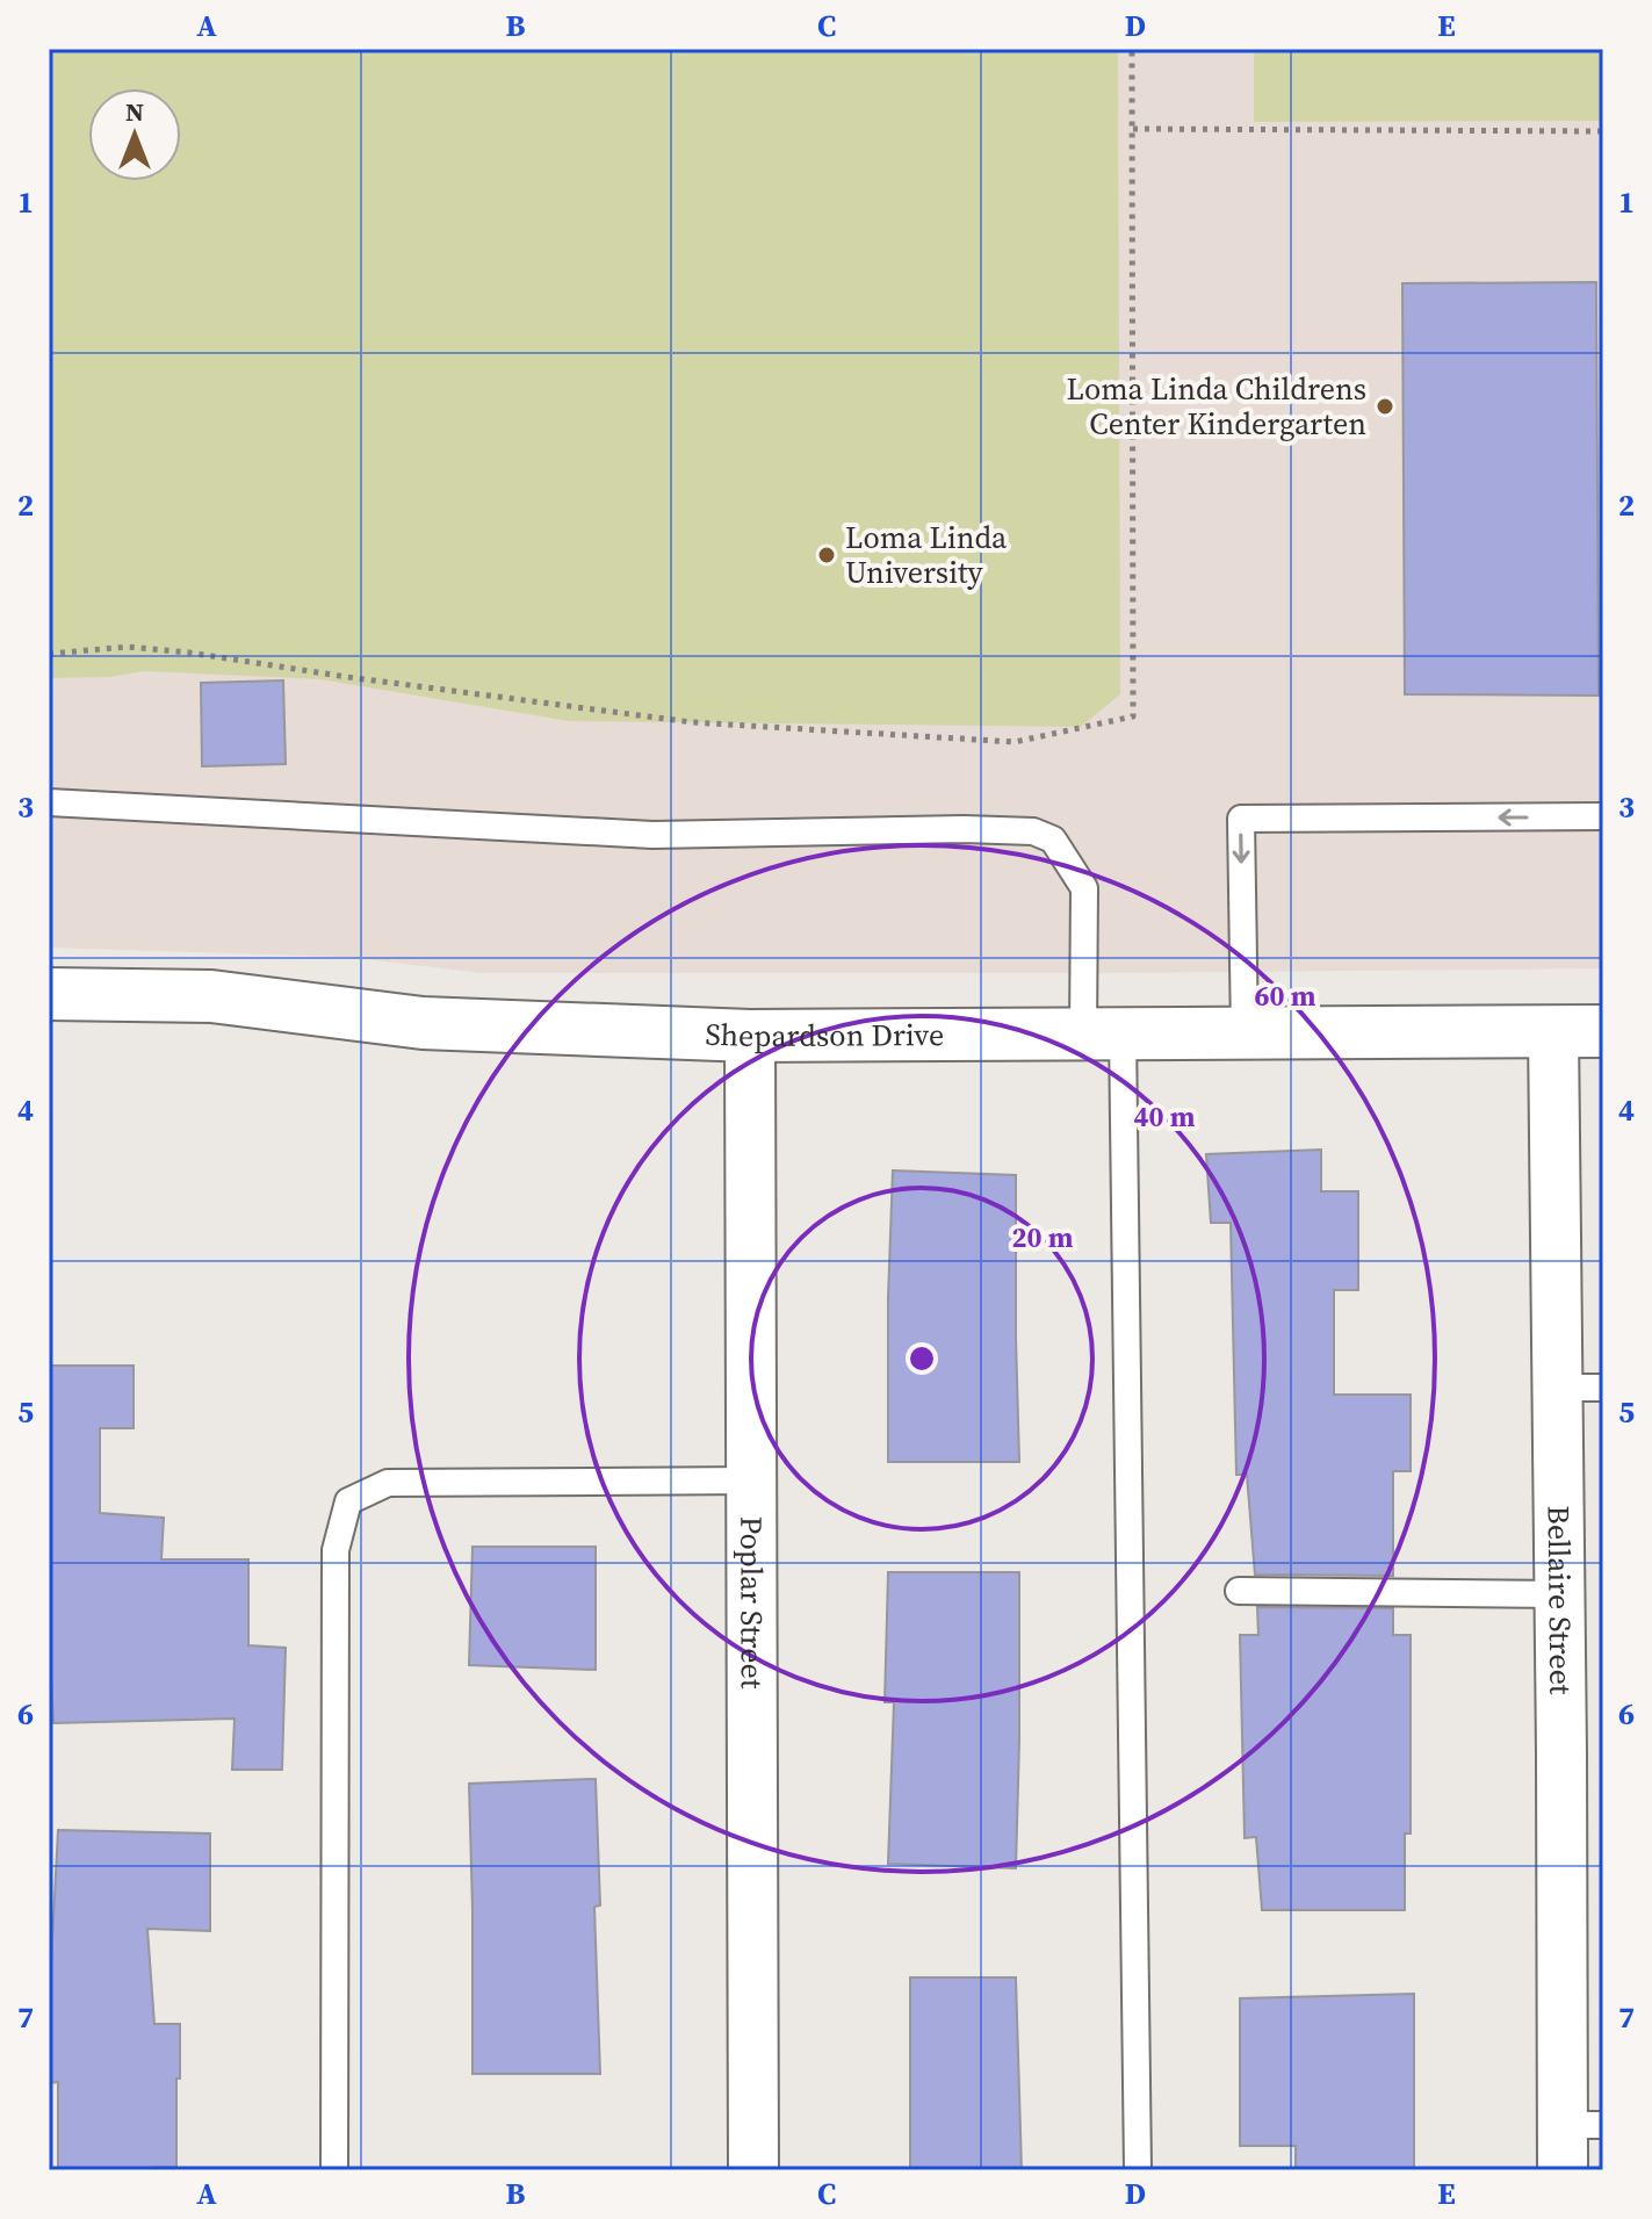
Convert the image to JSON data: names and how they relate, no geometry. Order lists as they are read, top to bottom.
{
  "streets": {
    "street": ["Shepardson Drive", "Bellaire Street", "Poplar Street"]
  },
  "crossings": [
    ["Shepardson Drive", "Bellaire Street"],
    ["Shepardson Drive", "Poplar Street"]
  ],
  "places": ["Loma Linda Childrens Center Kindergarten", "Loma Linda University"],
  "north": "top",
  "grid": {
    "columns": [
      "A",
      "B",
      "C",
      "D",
      "E"
    ],
    "rows": [
      "1",
      "2",
      "3",
      "4",
      "5",
      "6",
      "7"
    ]
  },
  "rings": ["60 m", "40 m", "20 m"]
}
